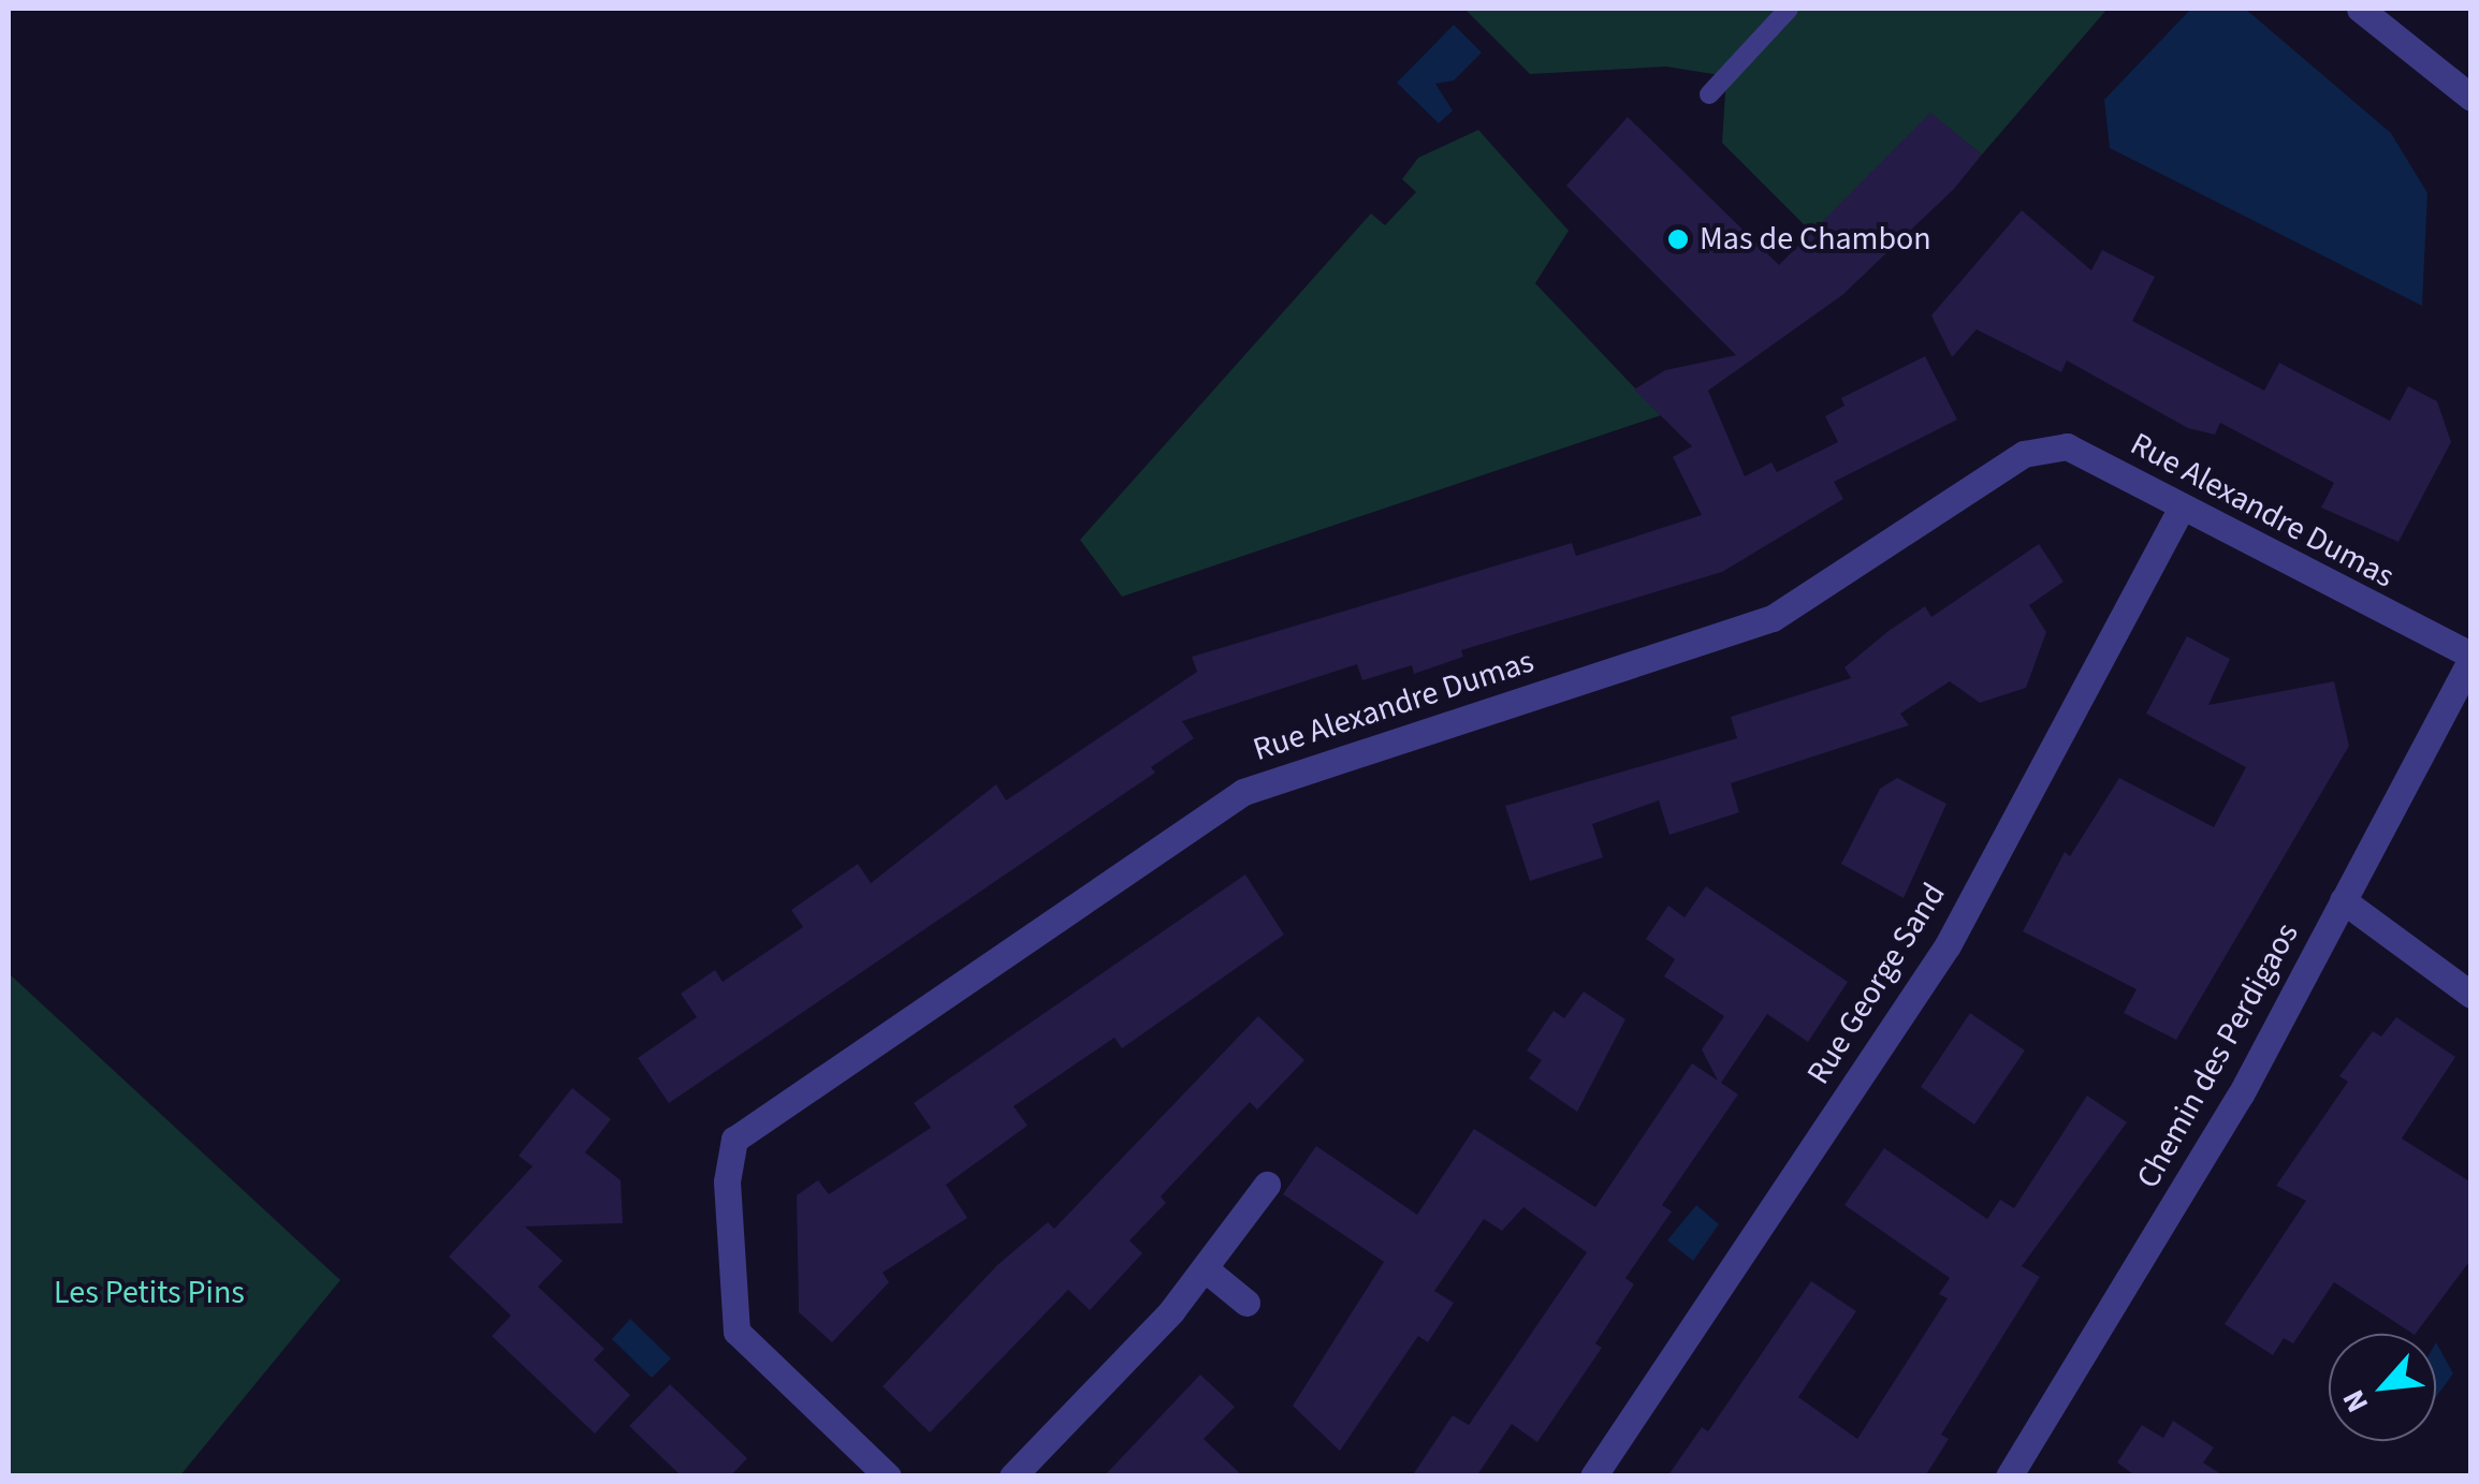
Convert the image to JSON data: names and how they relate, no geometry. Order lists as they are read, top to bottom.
{
  "streets": {
    "street": ["Rue Alexandre Dumas", "Rue George Sand", "Chemin des Perdigaos"]
  },
  "crossings": [
    ["Rue Alexandre Dumas", "Rue George Sand"],
    ["Rue Alexandre Dumas", "Chemin des Perdigaos"]
  ],
  "parks": ["Les Petits Pins"],
  "places": ["Mas de Chambon"],
  "north": "bottom left"
}
